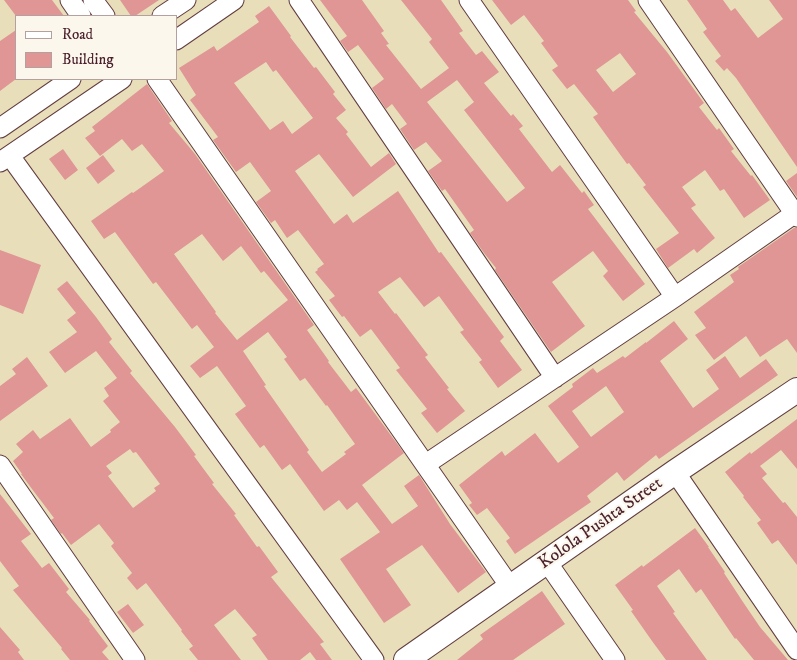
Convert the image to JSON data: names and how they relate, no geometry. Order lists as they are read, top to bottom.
{
  "streets": {
    "main road": ["Kolola Pushta Street"]
  },
  "legend": ["Road", "Building"]
}
